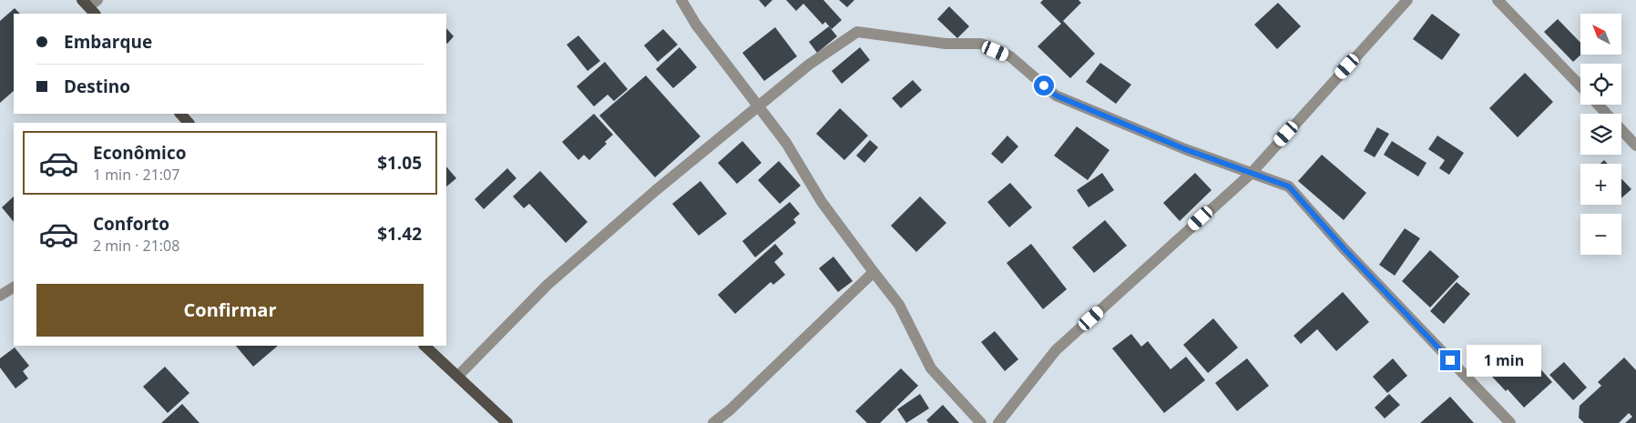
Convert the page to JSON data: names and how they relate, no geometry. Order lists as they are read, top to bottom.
{
  "north": "top left",
  "page": {
    "map_buttons": ["+", "−"],
    "banner": ["Embarque", "Destino"],
    "list": [
      {
        "name": "Econômico",
        "note": "1 min · 21:07",
        "value": "$1.05"
      },
      {
        "name": "Conforto",
        "note": "2 min · 21:08",
        "value": "$1.42"
      }
    ],
    "buttons": "Confirmar",
    "bubble": "1 min"
  }
}
